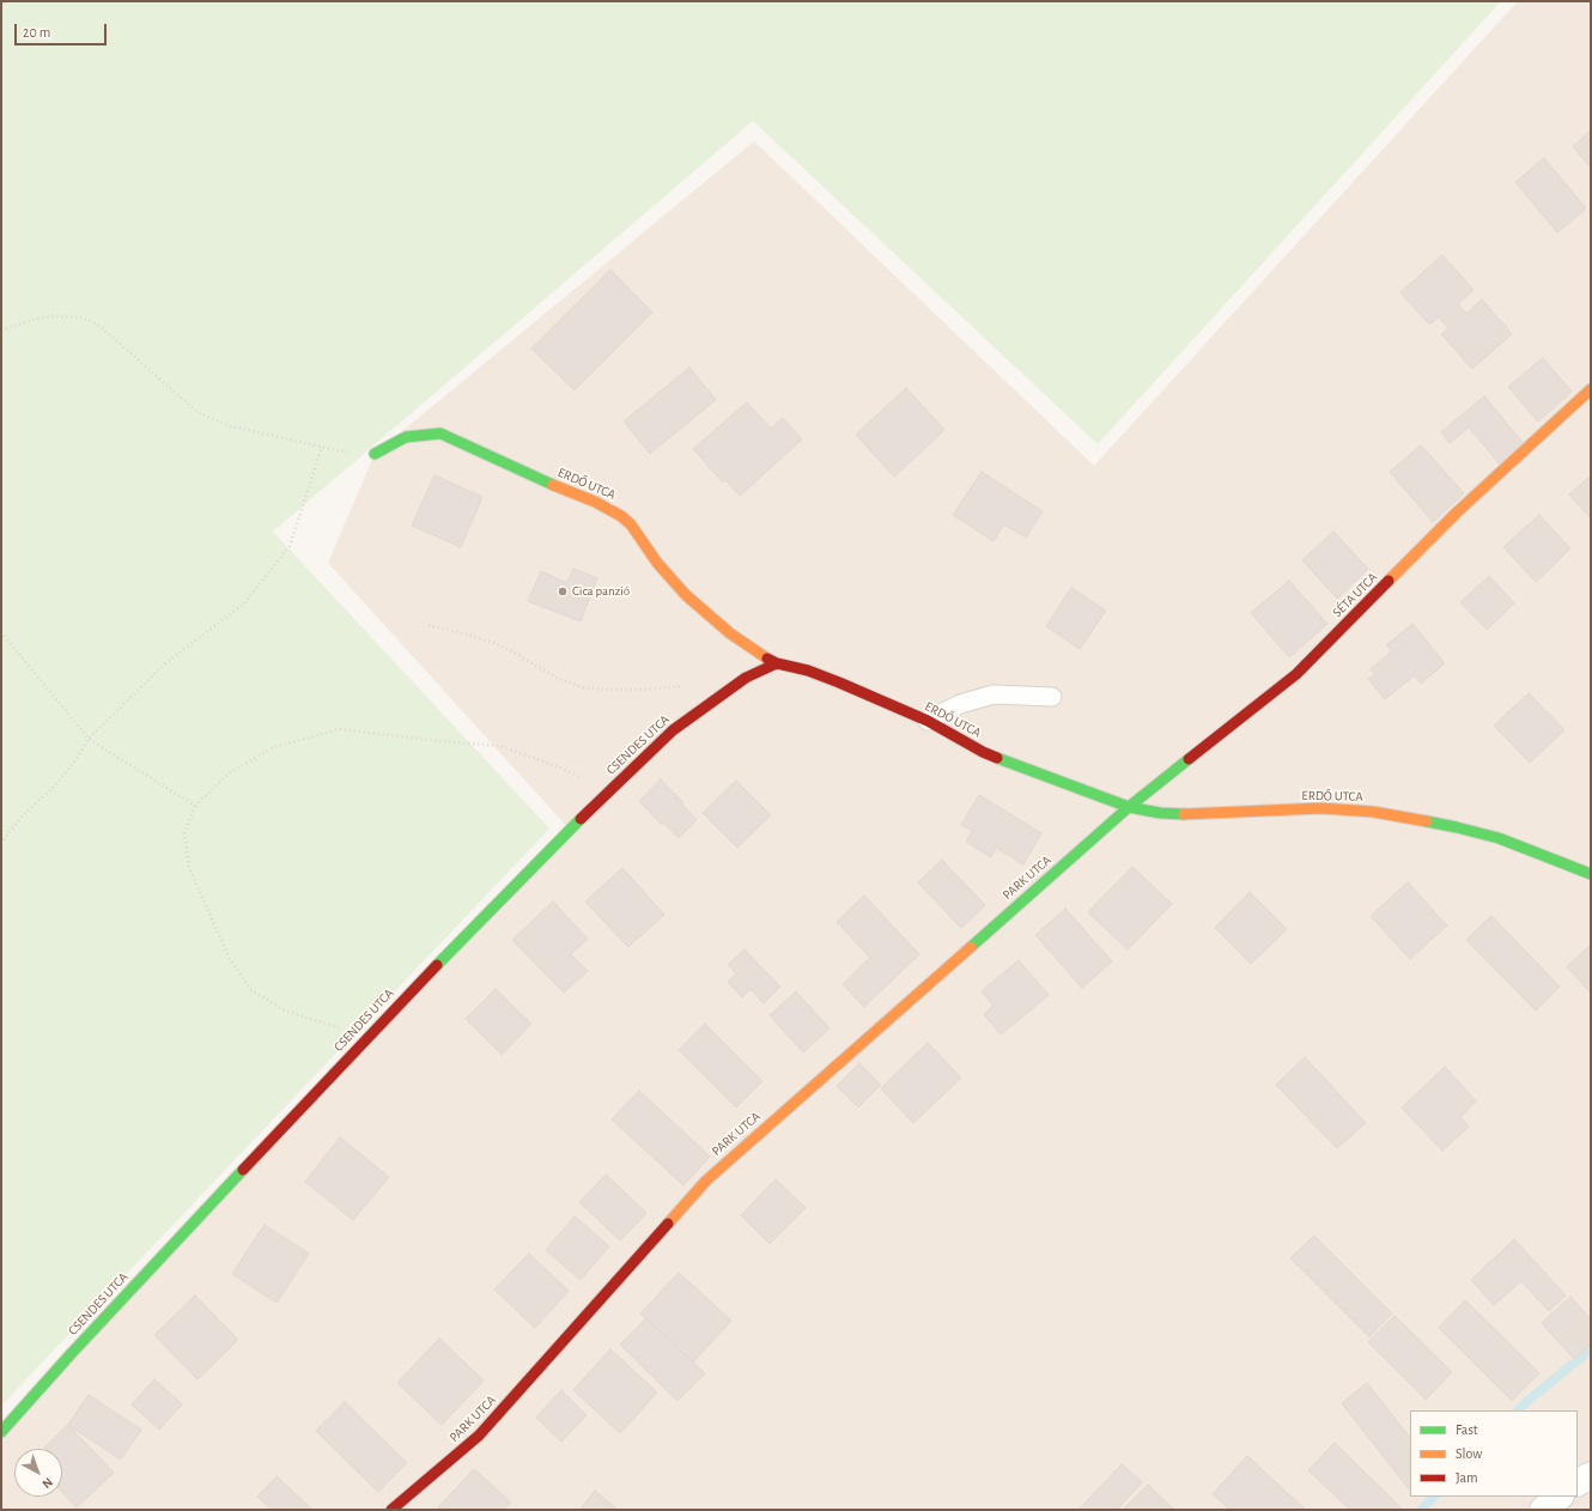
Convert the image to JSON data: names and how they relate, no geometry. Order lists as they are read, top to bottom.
{
  "streets": {
    "street": [
      "ERDŐ UTCA",
      "SÉTA UTCA",
      "CSENDES UTCA",
      "PARK UTCA"
    ]
  },
  "crossings": [
    ["ERDŐ UTCA", "SÉTA UTCA"],
    ["ERDŐ UTCA", "CSENDES UTCA"],
    ["ERDŐ UTCA", "PARK UTCA"],
    ["SÉTA UTCA", "PARK UTCA"]
  ],
  "places": ["Cica panzió"],
  "legend": ["Fast", "Slow", "Jam"],
  "scale_bar": "20 m",
  "north": "bottom right"
}
